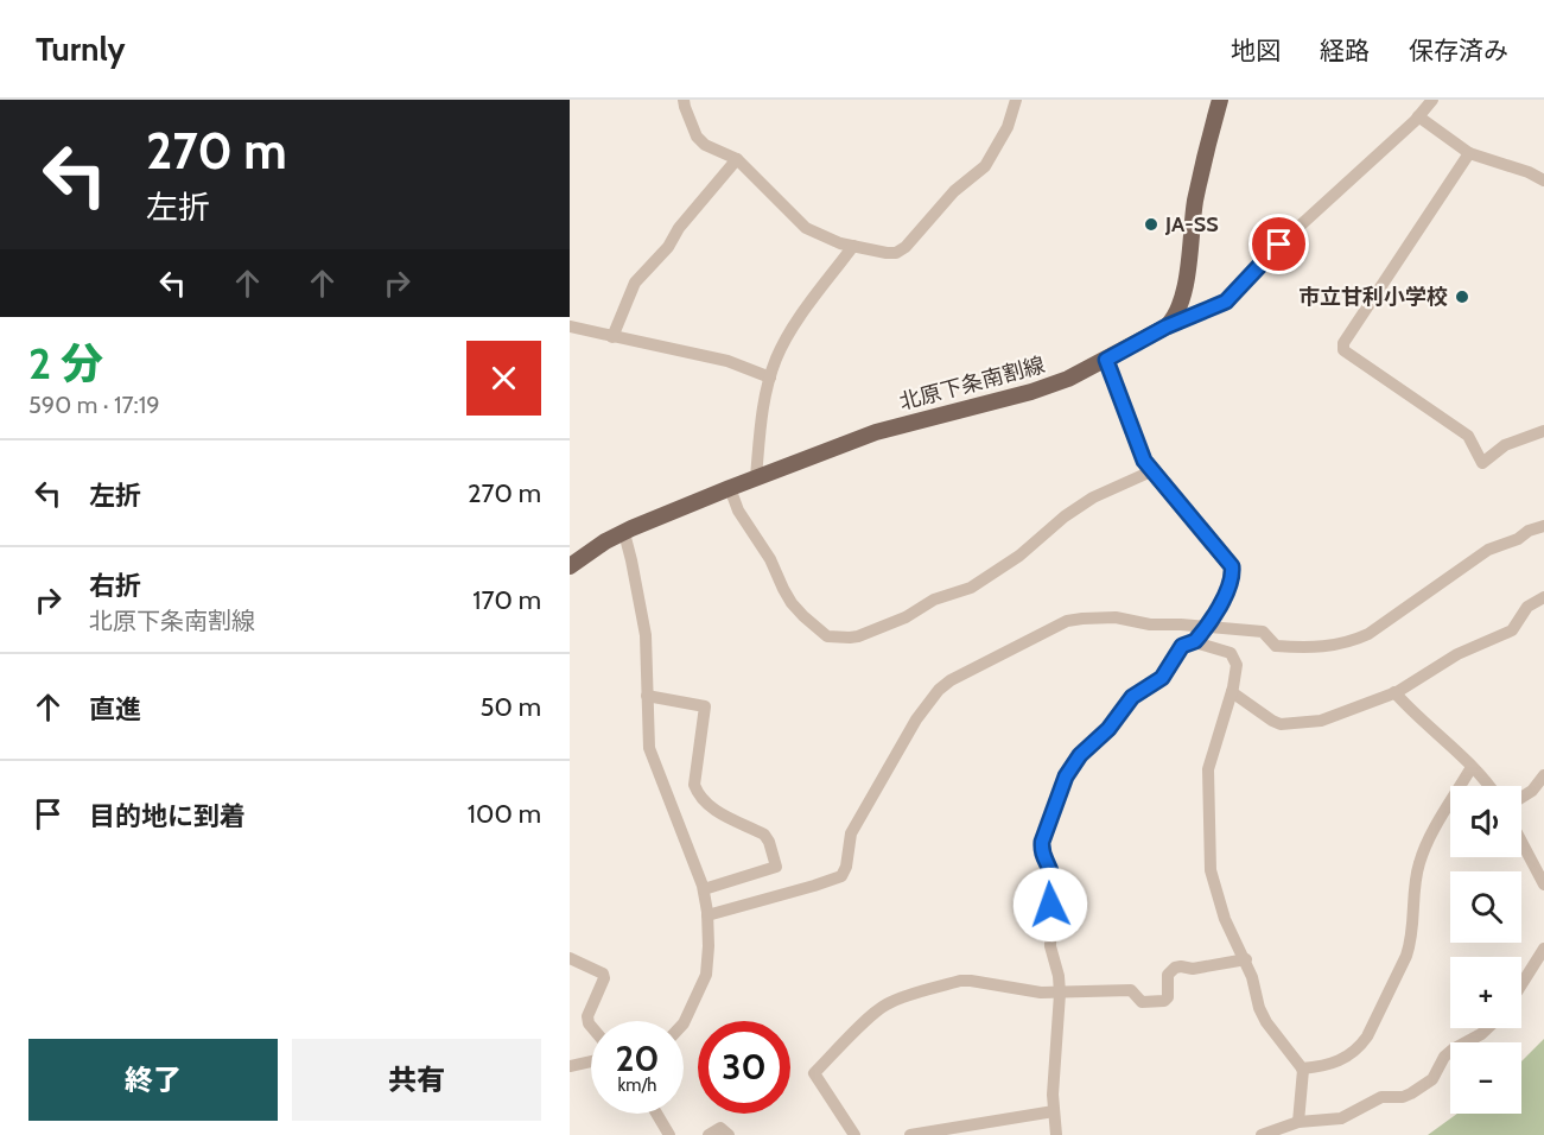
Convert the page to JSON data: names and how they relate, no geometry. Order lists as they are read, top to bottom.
{
  "streets": {
    "main road": ["北原下条南割線"]
  },
  "places": ["JA-SS", "市立甘利小学校"],
  "page": {
    "header": "Turnly",
    "nav": ["地図", "経路", "保存済み"],
    "turn": ["270 m", "左折"],
    "heading": ["2 分", "590 m · 17:19"],
    "list": [
      {
        "name": "左折",
        "value": "270 m"
      },
      {
        "name": "右折",
        "note": "北原下条南割線",
        "value": "170 m"
      },
      {
        "name": "直進",
        "value": "50 m"
      },
      {
        "name": "目的地に到着",
        "value": "100 m"
      }
    ],
    "map_buttons": ["+", "−"],
    "speed": "20 km/h",
    "limit": "30",
    "buttons": ["終了", "共有"]
  }
}
